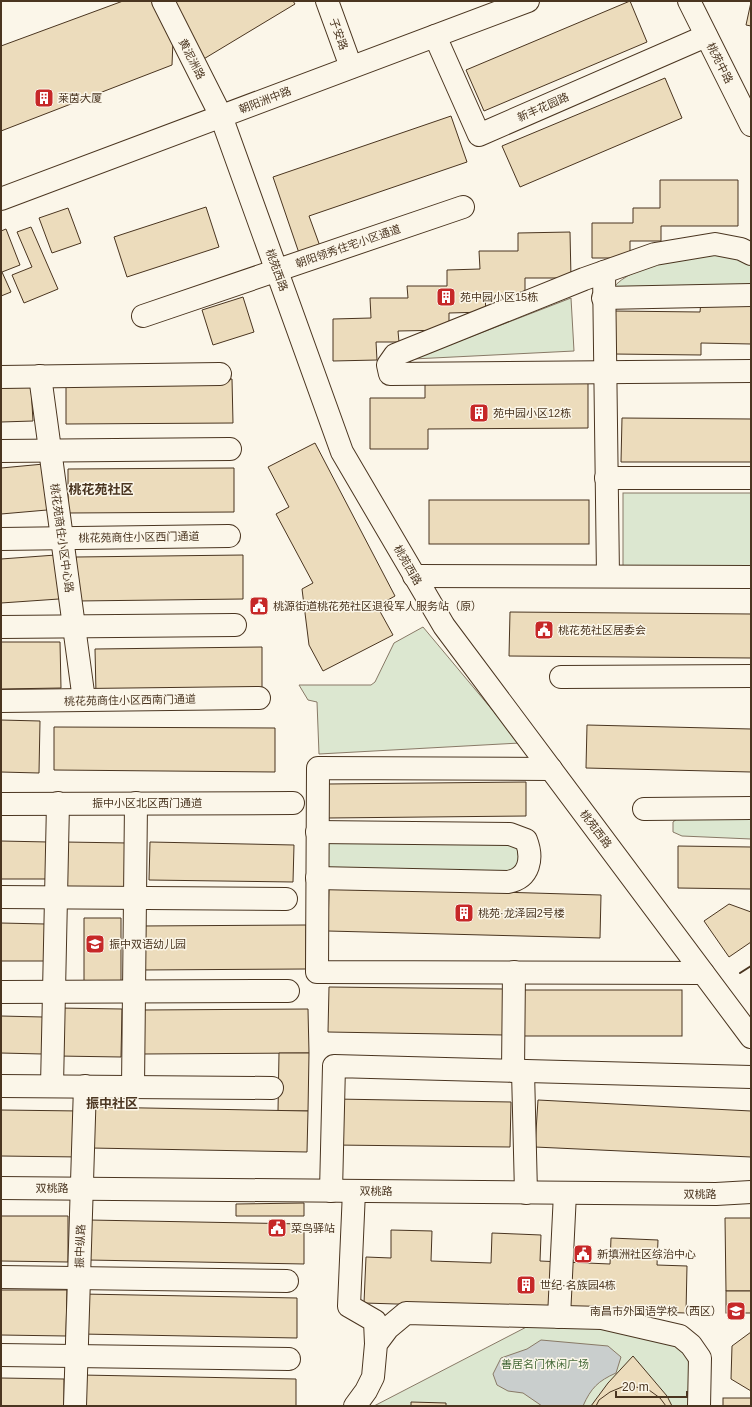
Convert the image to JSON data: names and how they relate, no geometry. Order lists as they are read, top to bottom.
{
  "streets": {
    "street": [
      "子安路",
      "黄泥洲路",
      "桃苑中路",
      "朝阳洲中路",
      "新丰花园路",
      "朝阳领秀住宅小区通道",
      "桃苑西路",
      "桃花苑商住小区西门通道",
      "桃花苑商住小区中心路",
      "桃花苑商住小区西南门通道",
      "振中小区北区西门通道",
      "双桃路",
      "振中纵路"
    ]
  },
  "crossings": [
    ["子安路", "朝阳洲中路"],
    ["黄泥洲路", "朝阳洲中路"],
    ["黄泥洲路", "桃苑西路"],
    ["桃苑中路", "新丰花园路"],
    ["朝阳洲中路", "新丰花园路"],
    ["朝阳洲中路", "桃苑西路"],
    ["朝阳领秀住宅小区通道", "桃苑西路"],
    ["桃花苑商住小区西门通道", "桃花苑商住小区中心路"],
    ["桃花苑商住小区中心路", "桃花苑商住小区西南门通道"],
    ["双桃路", "振中纵路"]
  ],
  "districts": ["桃花苑社区", "振中社区"],
  "parks": ["善居名门休闲广场"],
  "places": {
    "building": [
      "莱茵大厦",
      "苑中园小区15栋",
      "苑中园小区12栋",
      "桃苑·龙泽园2号楼",
      "世纪·名族园4栋"
    ],
    "public building": [
      "桃源街道桃花苑社区退役军人服务站（原）",
      "桃花苑社区居委会",
      "菜鸟驿站",
      "新填洲社区综治中心"
    ],
    "school or university": ["振中双语幼儿园", "南昌市外国语学校（西区）"]
  },
  "scale_bar": "20 m"
}
